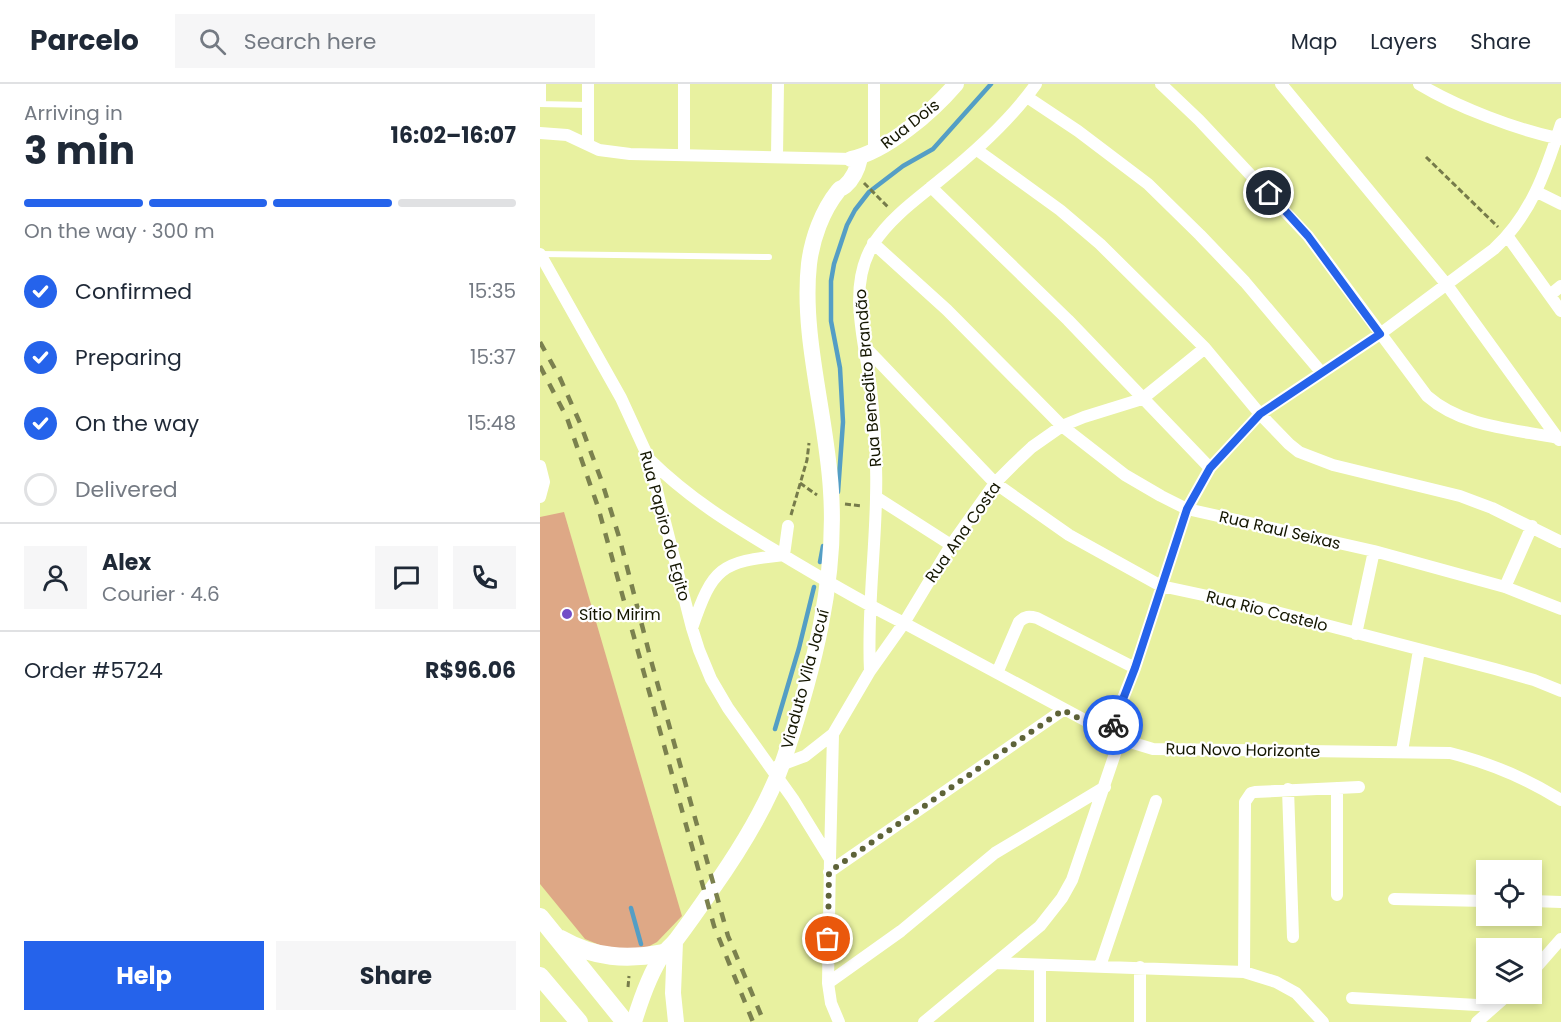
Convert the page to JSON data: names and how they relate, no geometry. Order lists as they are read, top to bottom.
{
  "streets": {
    "street": [
      "Rua Dois",
      "Rua Benedito Brandão",
      "Rua Papiro do Egito",
      "Rua Raul Seixas",
      "Rua Ana Costa",
      "Rua Rio Castelo",
      "Viaduto Vila Jacuí",
      "Rua Novo Horizonte"
    ]
  },
  "crossings": [
    ["Rua Dois", "Viaduto Vila Jacuí"],
    ["Rua Benedito Brandão", "Rua Papiro do Egito"],
    ["Rua Benedito Brandão", "Rua Raul Seixas"],
    ["Rua Benedito Brandão", "Rua Ana Costa"],
    ["Rua Benedito Brandão", "Rua Rio Castelo"],
    ["Rua Benedito Brandão", "Rua Novo Horizonte"],
    ["Rua Papiro do Egito", "Rua Ana Costa"],
    ["Rua Papiro do Egito", "Rua Novo Horizonte"],
    ["Rua Raul Seixas", "Rua Ana Costa"],
    ["Rua Ana Costa", "Rua Rio Castelo"],
    ["Rua Ana Costa", "Rua Novo Horizonte"]
  ],
  "places": ["Sítio Mirim"],
  "page": {
    "header": "Parcelo",
    "search": "Search here",
    "nav": ["Map", "Layers", "Share"],
    "heading": ["3 min", "Arriving in", "16:02–16:07"],
    "panel": [
      "Alex",
      "Courier · 4.6",
      "Order #5724",
      "R$96.06"
    ],
    "bar": "On the way · 300 m",
    "list": [
      ["Confirmed", "15:35"],
      ["Preparing", "15:37"],
      ["On the way", "15:48"],
      "Delivered"
    ],
    "buttons": ["Help", "Share"]
  }
}
